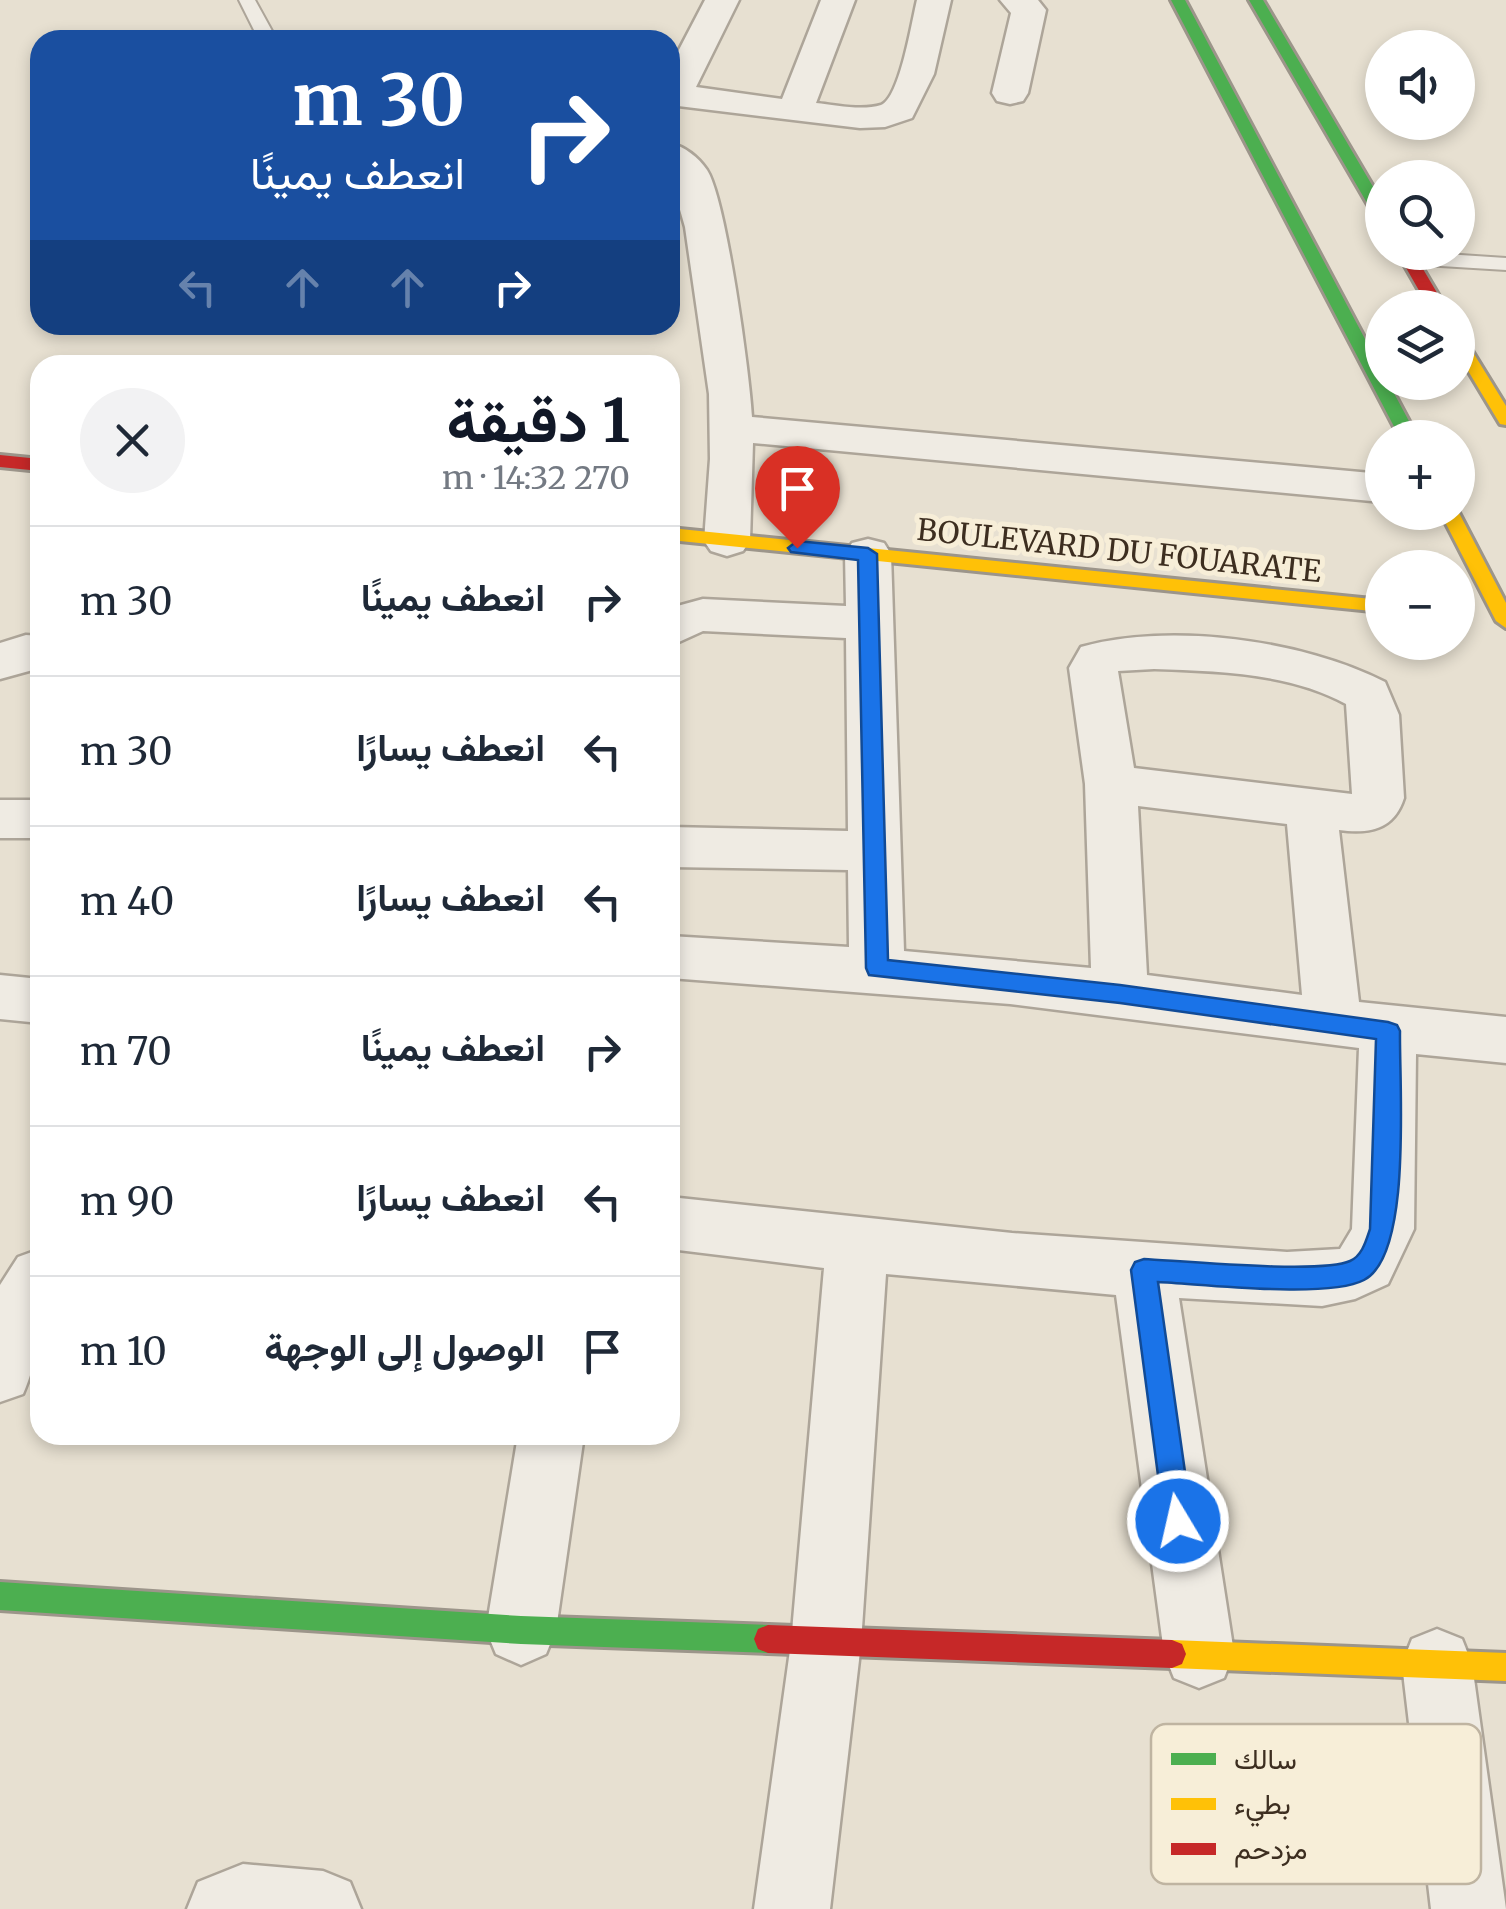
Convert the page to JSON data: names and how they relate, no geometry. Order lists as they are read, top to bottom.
{
  "streets": {
    "main road": ["BOULEVARD DU FOUARATE"]
  },
  "legend": ["سالك", "بطيء", "مزدحم"],
  "page": {
    "map_buttons": ["+", "−"],
    "turn": ["30 m", "انعطف يمينًا"],
    "heading": ["1 دقيقة", "270 m · 14:32"],
    "list": [
      {
        "name": "انعطف يمينًا",
        "value": "30 m"
      },
      {
        "name": "انعطف يسارًا",
        "value": "30 m"
      },
      {
        "name": "انعطف يسارًا",
        "value": "40 m"
      },
      {
        "name": "انعطف يمينًا",
        "value": "70 m"
      },
      {
        "name": "انعطف يسارًا",
        "value": "90 m"
      },
      {
        "name": "الوصول إلى الوجهة",
        "value": "10 m"
      }
    ]
  }
}
